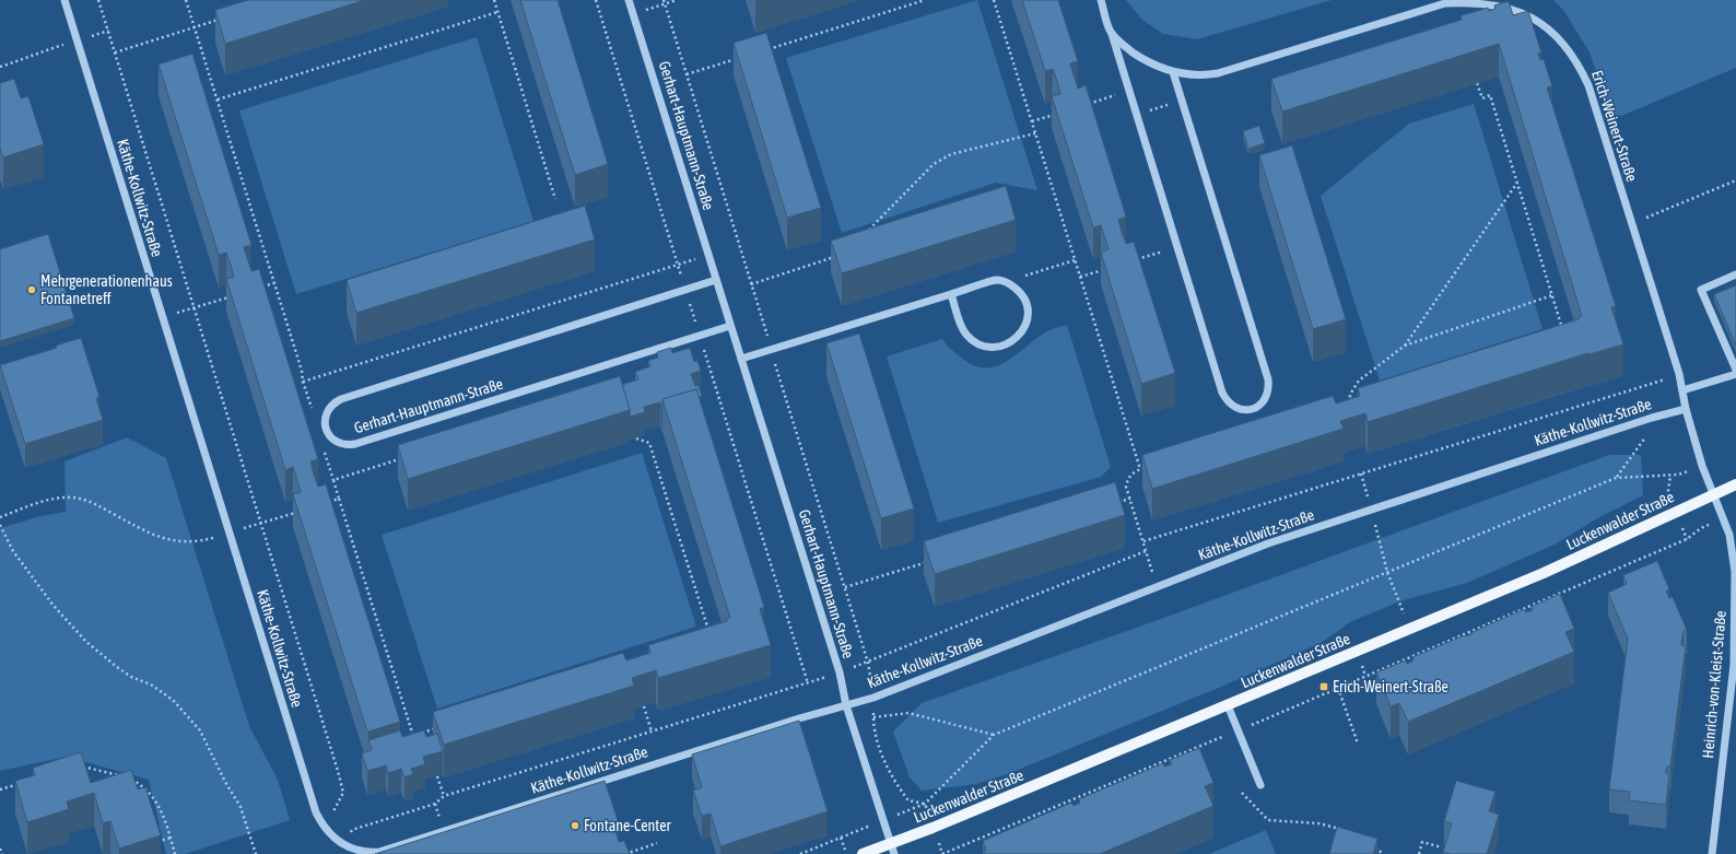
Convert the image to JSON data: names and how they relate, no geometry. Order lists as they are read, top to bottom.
{
  "streets": {
    "main road": ["Luckenwalder Straße"],
    "street": [
      "Erich-Weinert-Straße",
      "Gerhart-Hauptmann-Straße",
      "Käthe-Kollwitz-Straße",
      "Heinrich-von-Kleist-Straße"
    ]
  },
  "crossings": [
    ["Erich-Weinert-Straße", "Käthe-Kollwitz-Straße"],
    ["Erich-Weinert-Straße", "Luckenwalder Straße"],
    ["Erich-Weinert-Straße", "Heinrich-von-Kleist-Straße"],
    ["Gerhart-Hauptmann-Straße", "Käthe-Kollwitz-Straße"],
    ["Gerhart-Hauptmann-Straße", "Luckenwalder Straße"],
    ["Luckenwalder Straße", "Heinrich-von-Kleist-Straße"]
  ],
  "places": {
    "other": ["Mehrgenerationenhaus Fontanetreff", "Fontane-Center"],
    "transit": ["Erich-Weinert-Straße"]
  }
}
